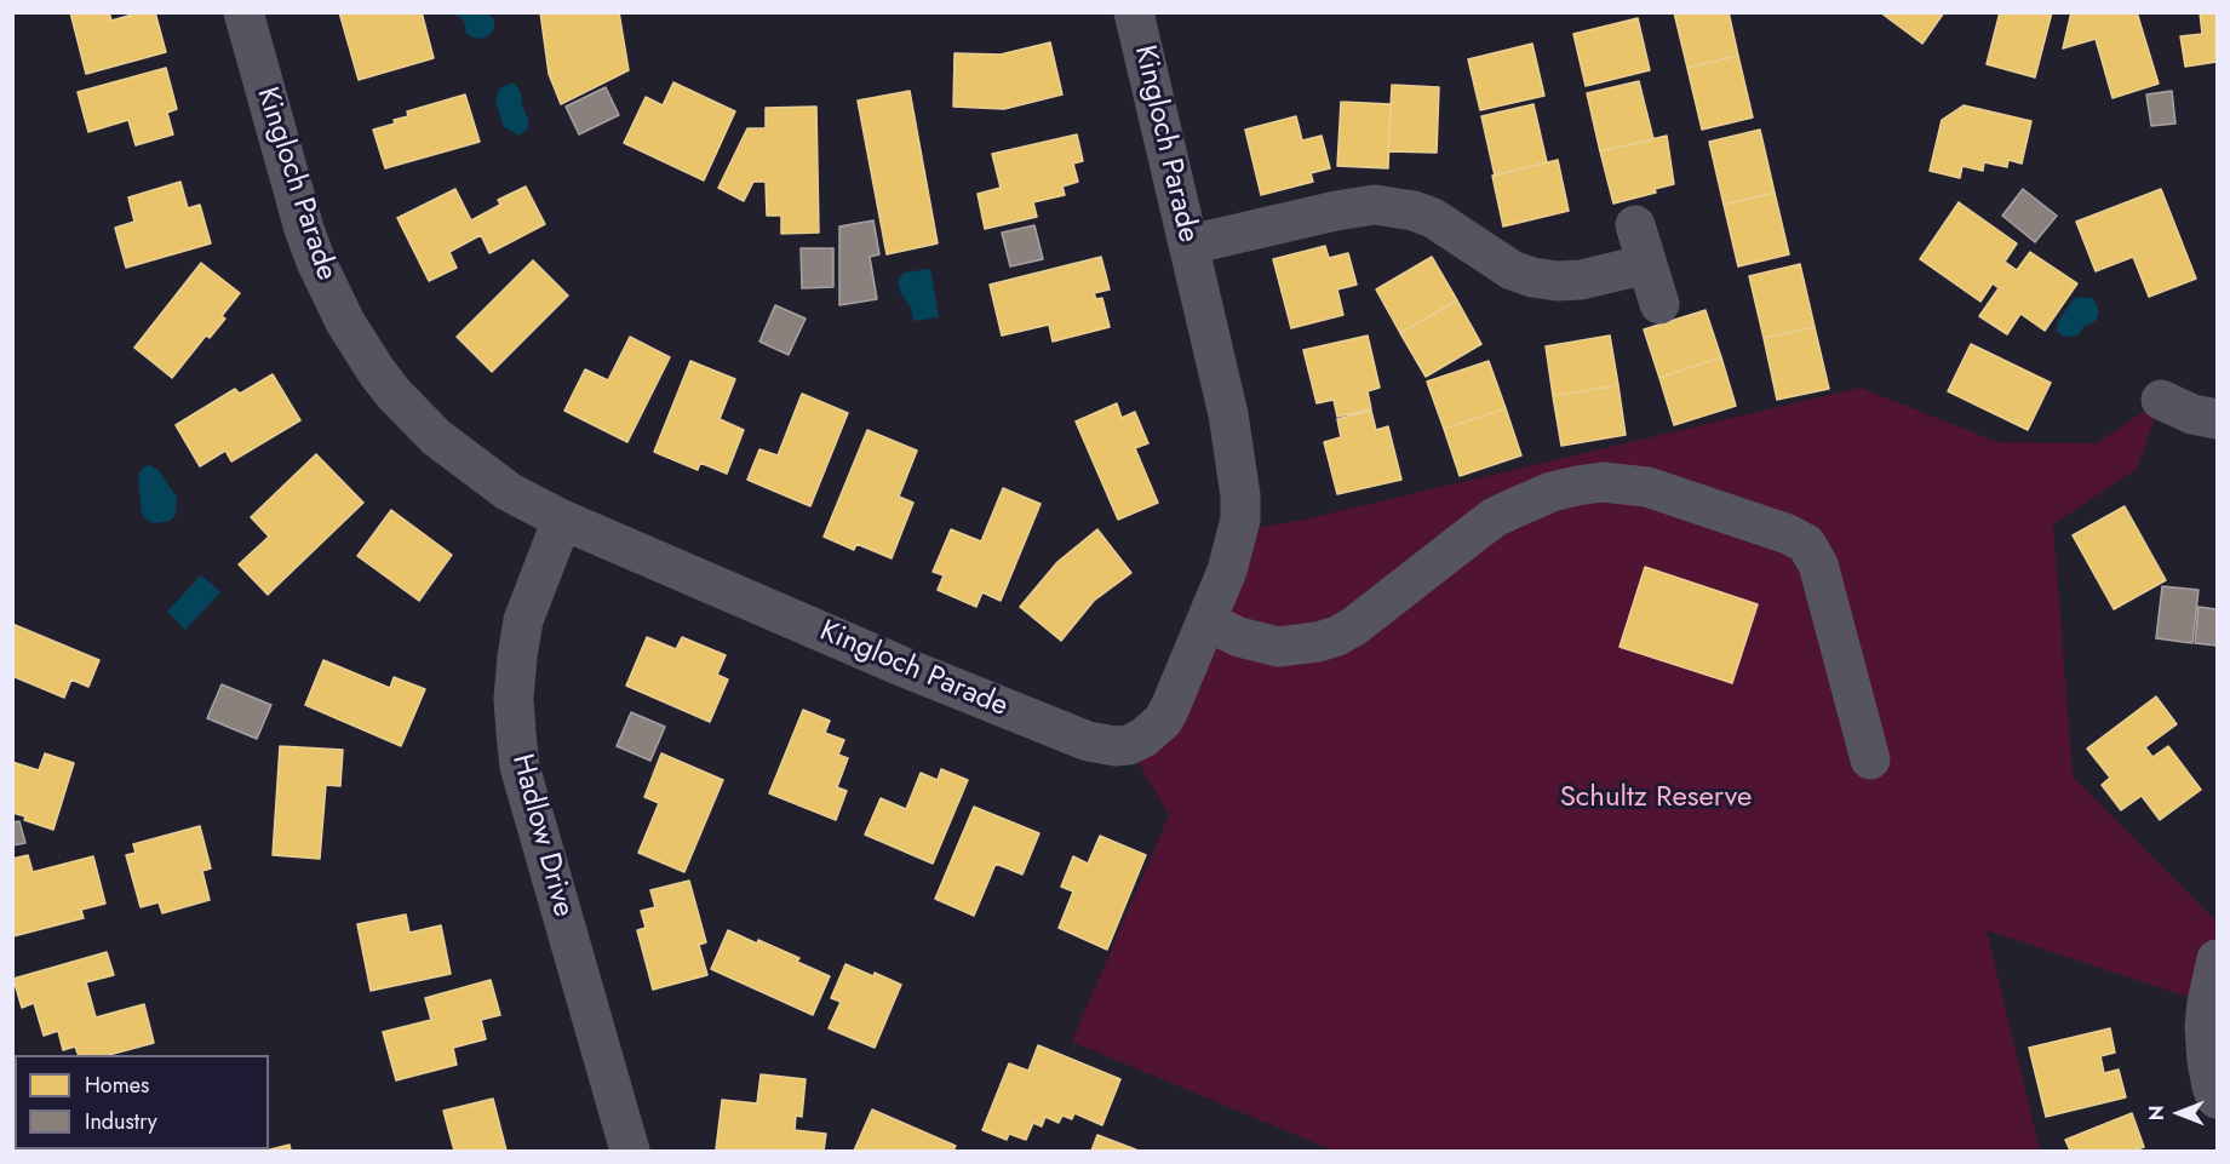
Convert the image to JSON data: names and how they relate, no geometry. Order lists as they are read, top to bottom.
{
  "streets": {
    "street": ["Kingloch Parade", "Hadlow Drive"]
  },
  "crossings": [
    ["Kingloch Parade", "Hadlow Drive"]
  ],
  "parks": ["Schultz Reserve"],
  "legend": ["Homes", "Industry"],
  "north": "left"
}
